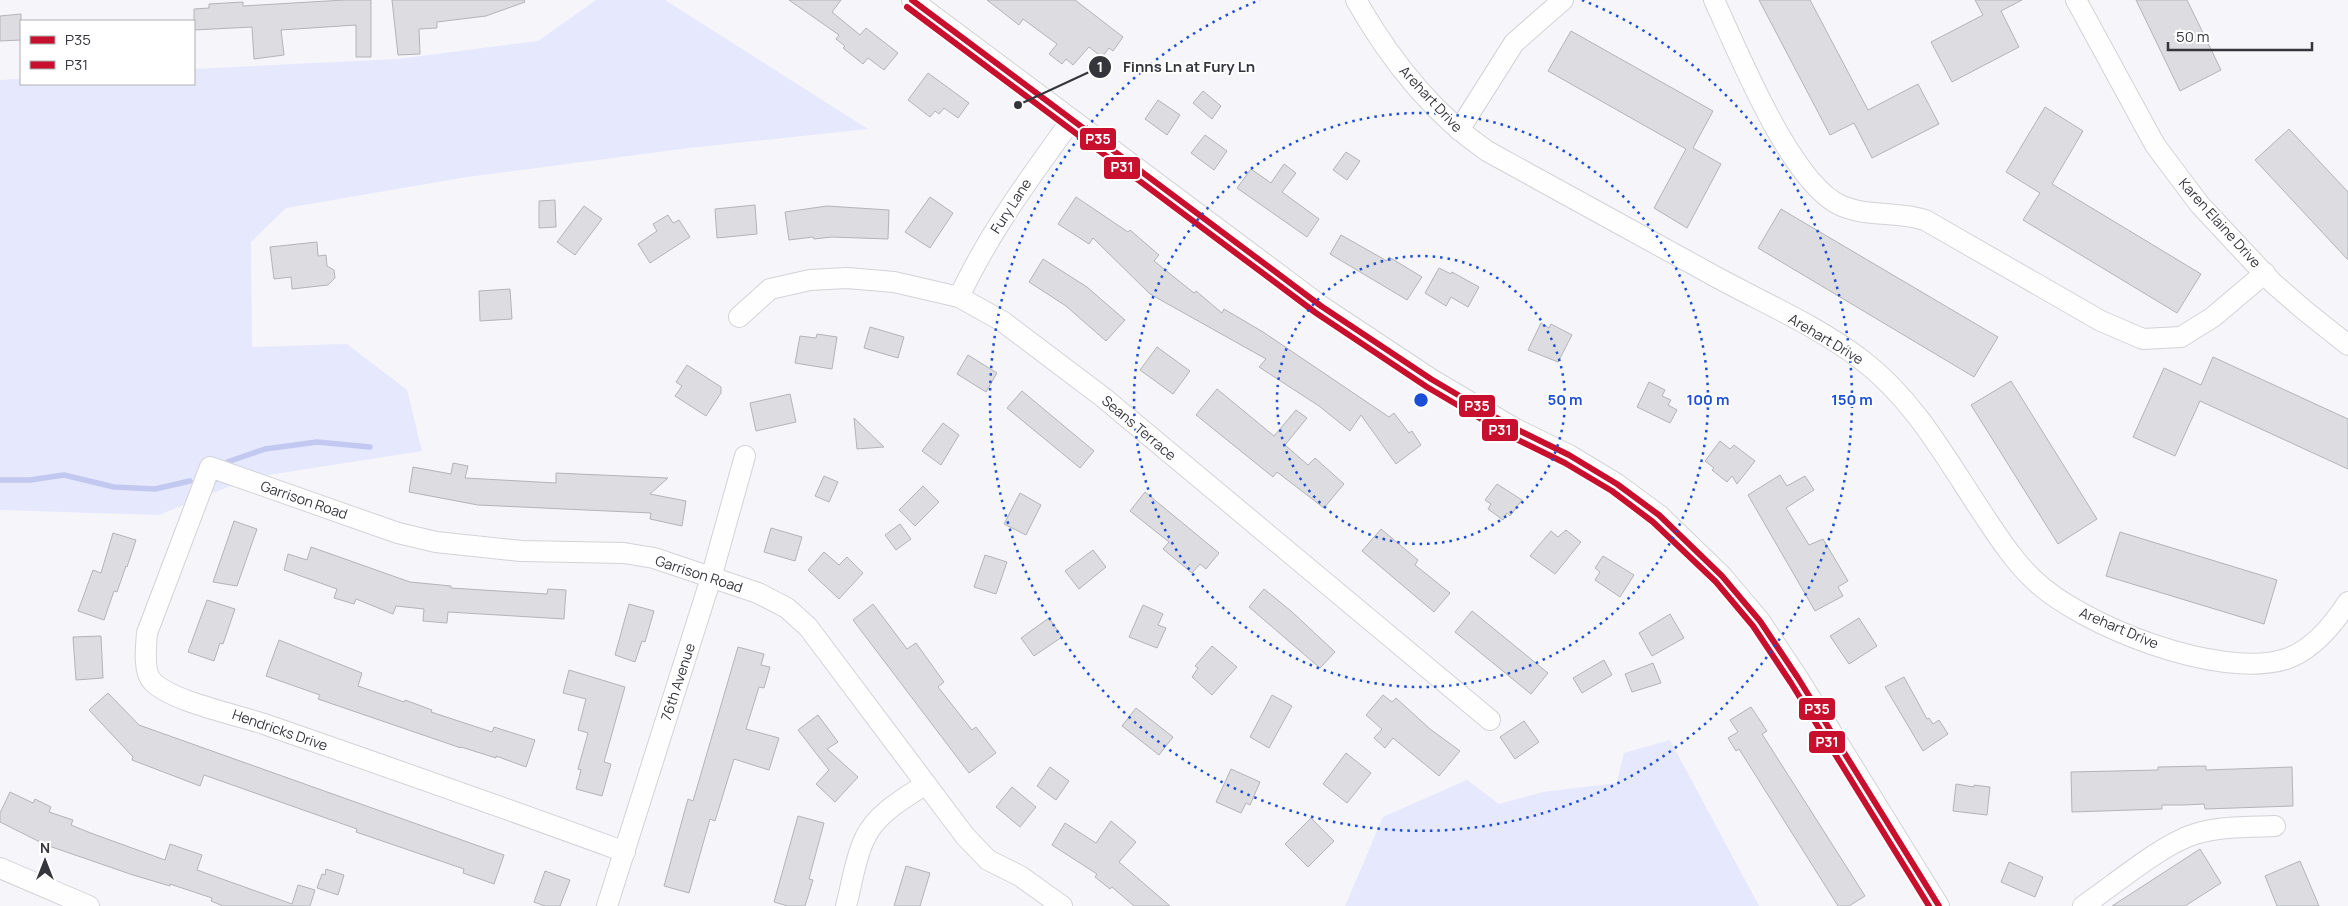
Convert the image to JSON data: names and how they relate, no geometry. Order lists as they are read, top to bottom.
{
  "streets": {
    "street": [
      "Arehart Drive",
      "Fury Lane",
      "Karen Elaine Drive",
      "Seans Terrace",
      "Garrison Road",
      "76th Avenue",
      "Hendricks Drive"
    ]
  },
  "crossings": [
    ["Fury Lane", "Seans Terrace"],
    ["Garrison Road", "76th Avenue"],
    ["Garrison Road", "Hendricks Drive"],
    ["76th Avenue", "Hendricks Drive"]
  ],
  "places": ["Finns Ln at Fury Ln"],
  "lines": ["transit line P35", "transit line P31"],
  "legend": ["P35", "P31"],
  "scale_bar": "50 m",
  "north": "top",
  "rings": ["50 m", "100 m", "150 m"]
}
